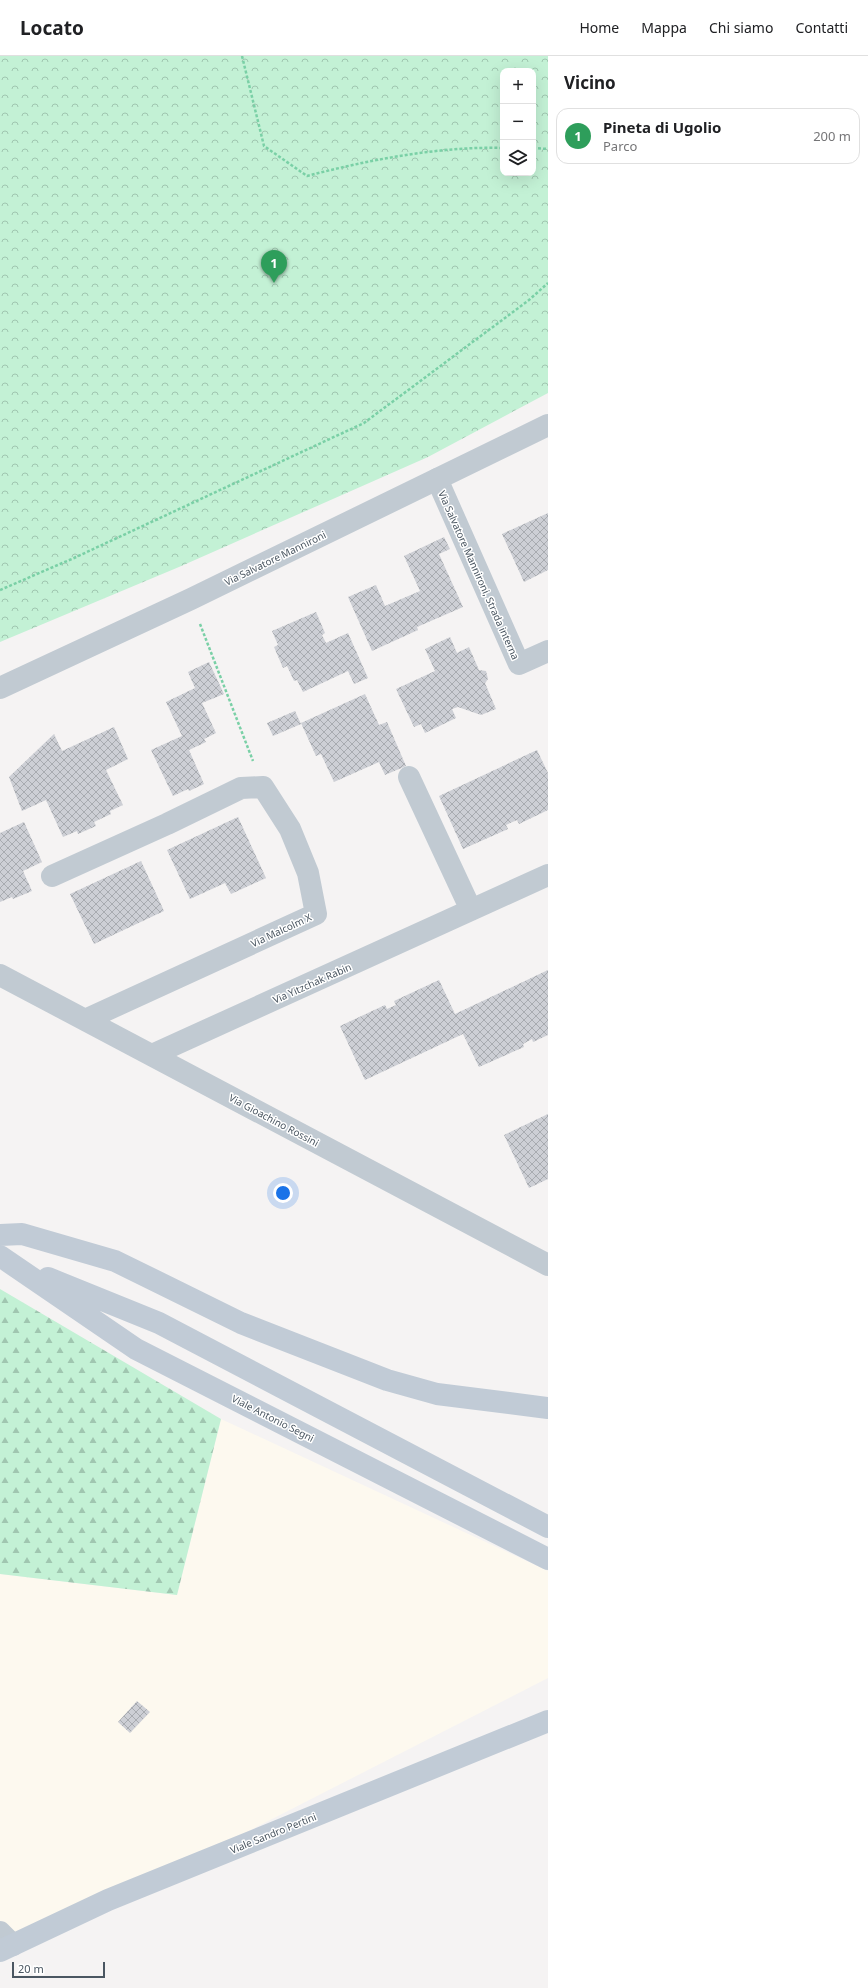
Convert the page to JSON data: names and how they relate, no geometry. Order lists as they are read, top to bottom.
{
  "streets": {
    "main road": ["Viale Antonio Segni", "Viale Sandro Pertini"],
    "street": [
      "Via Salvatore Mannironi",
      "Via Salvatore Mannironi, Strada interna",
      "Via Malcolm X",
      "Via Yitzchak Rabin",
      "Via Gioachino Rossini"
    ]
  },
  "crossings": [
    ["Via Salvatore Mannironi", "Via Salvatore Mannironi, Strada interna"],
    ["Via Malcolm X", "Via Gioachino Rossini"],
    ["Via Yitzchak Rabin", "Via Gioachino Rossini"]
  ],
  "scale_bar": "20 m",
  "page": {
    "header": "Locato",
    "nav": [
      "Home",
      "Mappa",
      "Chi siamo",
      "Contatti"
    ],
    "heading": "Vicino",
    "map_buttons": ["+", "−"],
    "list": [
      {
        "mark": "1",
        "name": "Pineta di Ugolio",
        "note": "Parco",
        "value": "200 m"
      }
    ],
    "pins": "1",
    "scale": "20 m"
  }
}
